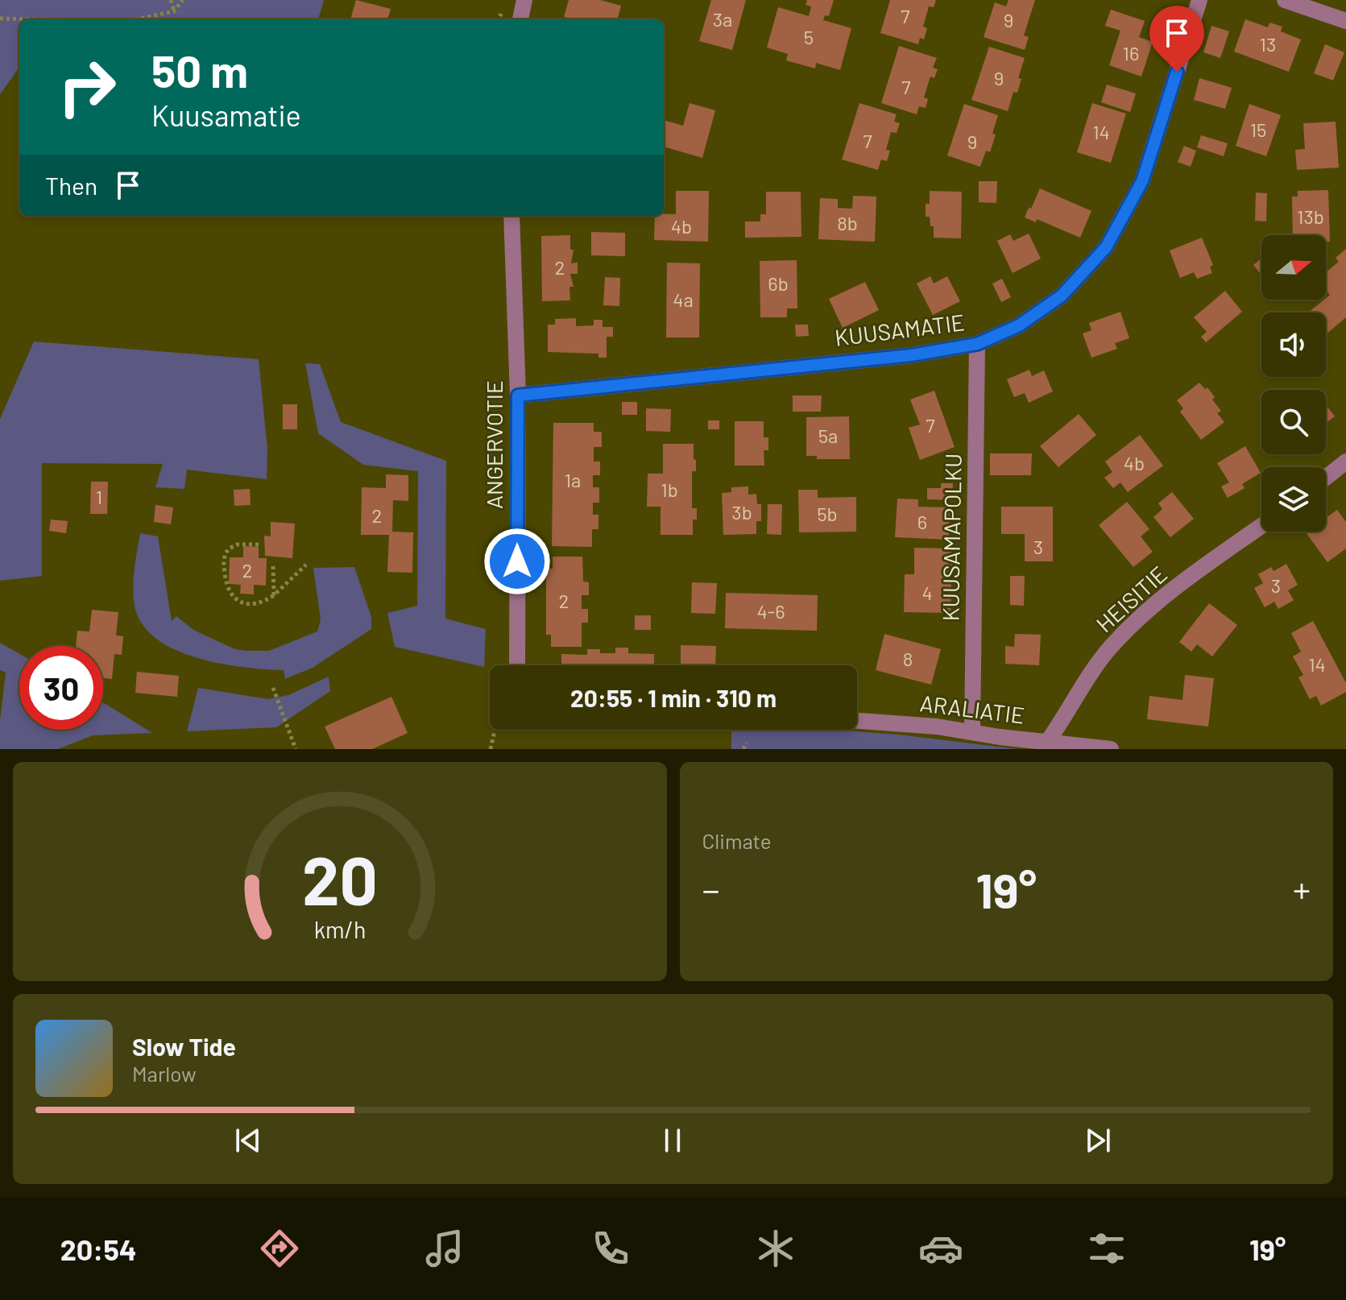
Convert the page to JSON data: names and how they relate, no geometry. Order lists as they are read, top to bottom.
{
  "streets": {
    "street": [
      "KUUSAMATIE",
      "ANGERVOTIE",
      "KUUSAMAPOLKU",
      "HEISITIE",
      "ARALIATIE"
    ]
  },
  "crossings": [
    ["KUUSAMATIE", "ANGERVOTIE"],
    ["KUUSAMATIE", "KUUSAMAPOLKU"],
    ["KUUSAMAPOLKU", "ARALIATIE"],
    ["HEISITIE", "ARALIATIE"]
  ],
  "house_numbers": [
    "7",
    "3a",
    "9",
    "5",
    "13",
    "16",
    "9",
    "7",
    "15",
    "14",
    "7",
    "9",
    "13b",
    "8b",
    "4b",
    "2",
    "6b",
    "4a",
    "7",
    "5a",
    "4b",
    "1a",
    "1b",
    "1",
    "3b",
    "5b",
    "2",
    "6",
    "3",
    "2",
    "3",
    "4",
    "2",
    "4-6",
    "8",
    "14"
  ],
  "north": "right",
  "page": {
    "turn": ["50 m", "Kuusamatie"],
    "then": "Then",
    "limit": "30",
    "trip": "20:55 · 1 min · 310 m",
    "tile": "Climate",
    "heat": ["−", "19°", "+"],
    "song": ["Slow Tide", "Marlow"],
    "tabs": ["20:54", "19°"],
    "gauge": ["20", "km/h"]
  }
}
